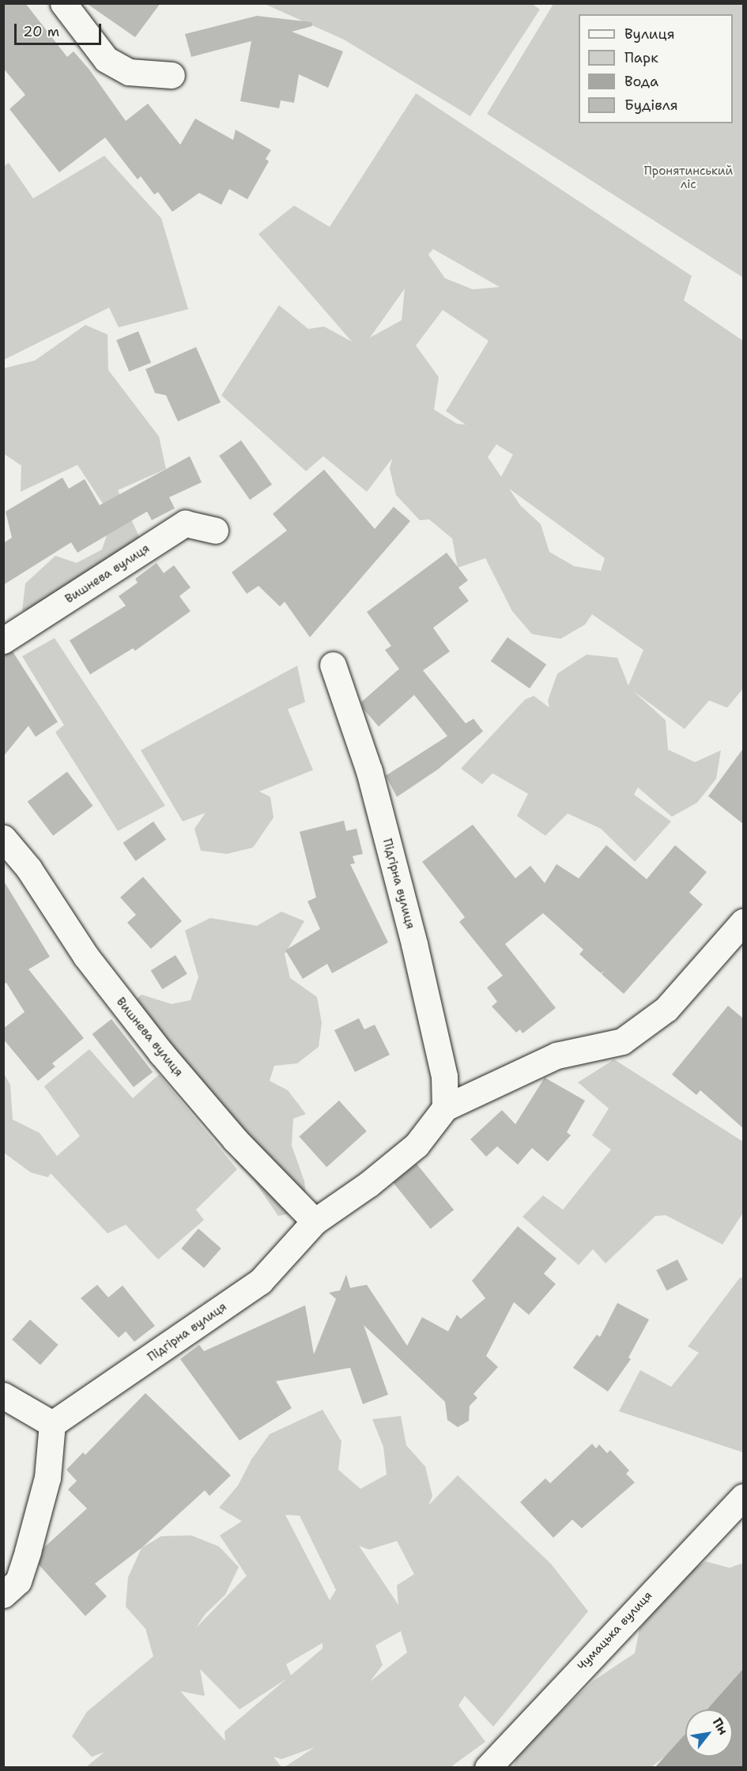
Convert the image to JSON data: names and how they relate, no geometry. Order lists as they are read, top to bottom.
{
  "streets": {
    "street": ["Вишнева вулиця", "Підгірна вулиця", "Чумацька вулиця"]
  },
  "crossings": [
    ["Вишнева вулиця", "Підгірна вулиця"]
  ],
  "parks": ["Пронятинський ліс"],
  "legend": [
    "Вулиця",
    "Парк",
    "Вода",
    "Будівля"
  ],
  "scale_bar": "20 m",
  "north": "top right"
}
